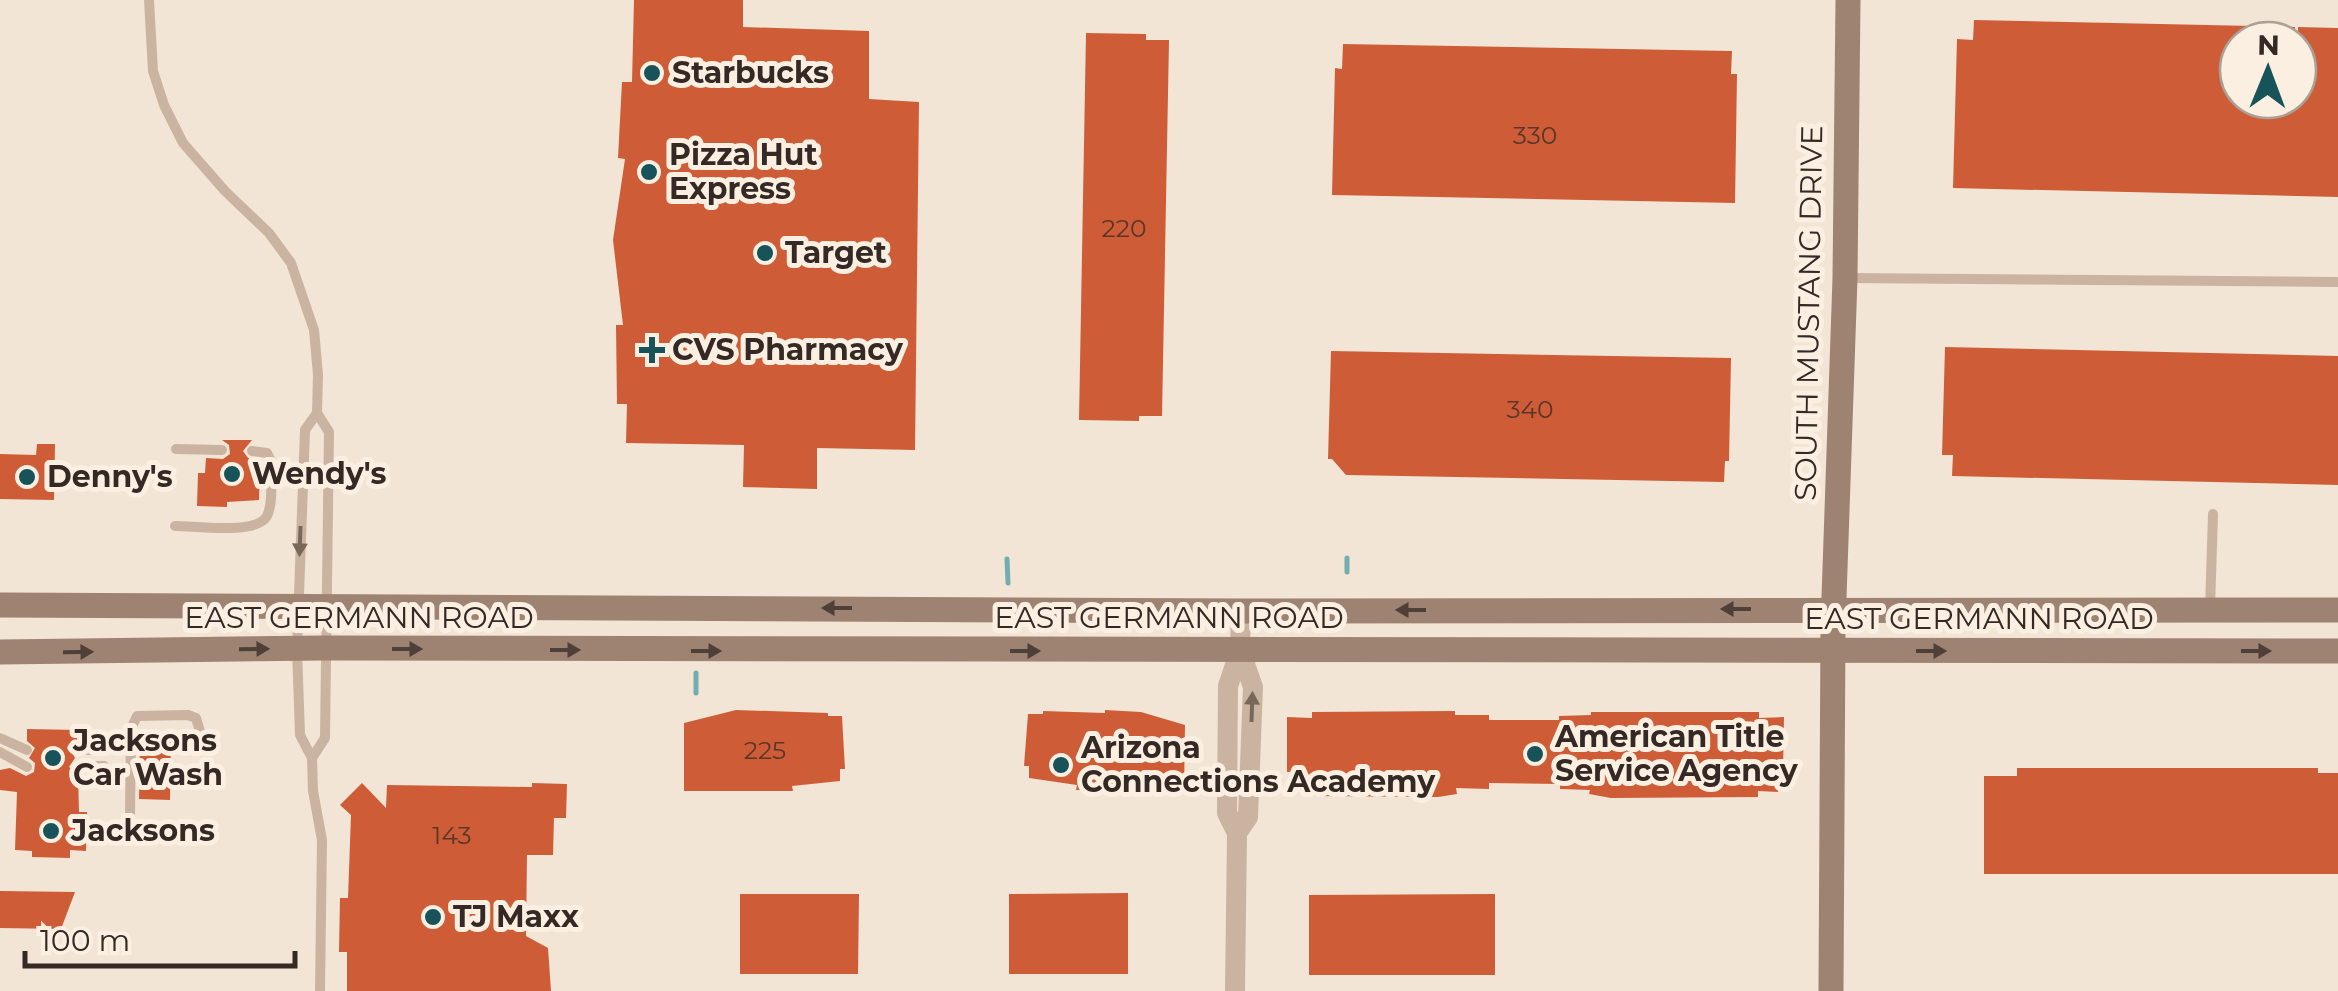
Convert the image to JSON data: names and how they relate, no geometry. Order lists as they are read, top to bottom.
{
  "streets": {
    "main road": ["SOUTH MUSTANG DRIVE", "EAST GERMANN ROAD"]
  },
  "crossings": [
    ["SOUTH MUSTANG DRIVE", "EAST GERMANN ROAD"]
  ],
  "places": {
    "other": [
      "Starbucks",
      "Pizza Hut Express",
      "Target",
      "Wendy's",
      "Denny's",
      "American Title Service Agency",
      "Jacksons Car Wash",
      "Arizona Connections Academy",
      "Jacksons",
      "TJ Maxx"
    ],
    "health": ["CVS Pharmacy"]
  },
  "house_numbers": [
    "330",
    "220",
    "340",
    "225",
    "143"
  ],
  "scale_bar": "100 m",
  "north": "top"
}
